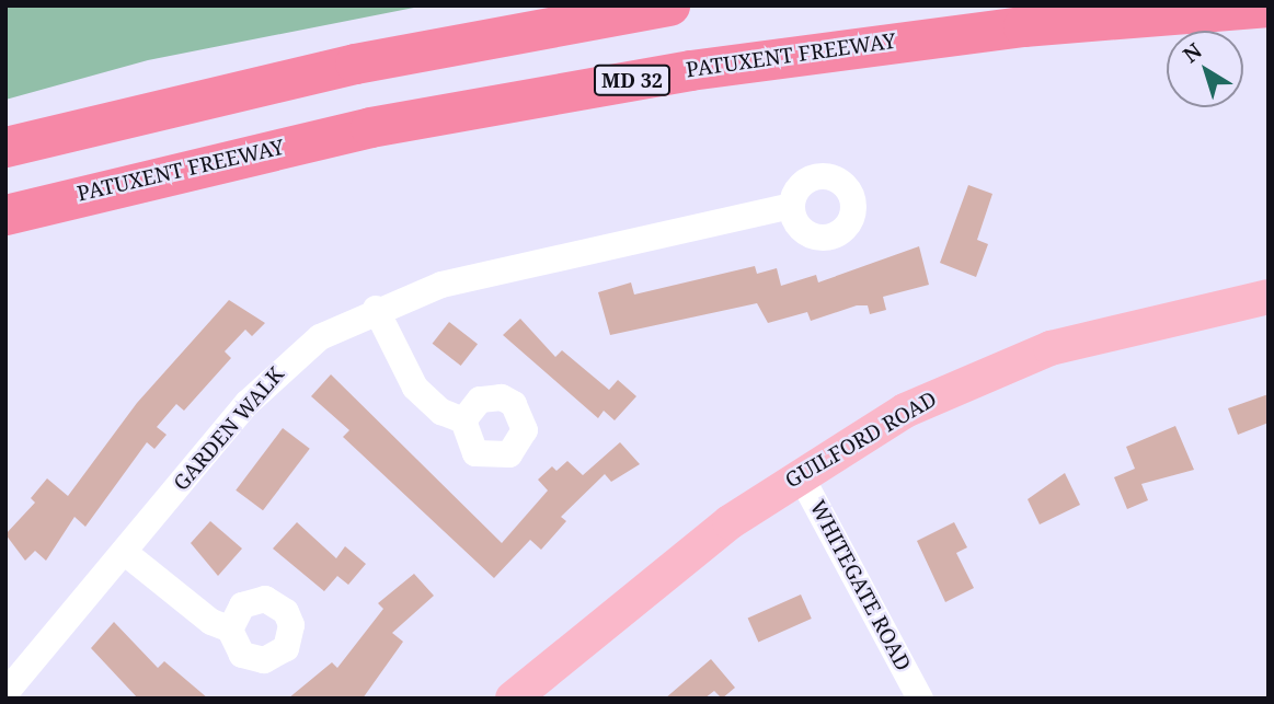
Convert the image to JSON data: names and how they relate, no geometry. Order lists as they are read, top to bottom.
{
  "streets": {
    "highway": ["PATUXENT FREEWAY", "MD 32"],
    "main road": ["GUILFORD ROAD"],
    "street": ["GARDEN WALK", "WHITEGATE ROAD"]
  },
  "crossings": [
    ["GUILFORD ROAD", "WHITEGATE ROAD"]
  ],
  "north": "top left"
}
